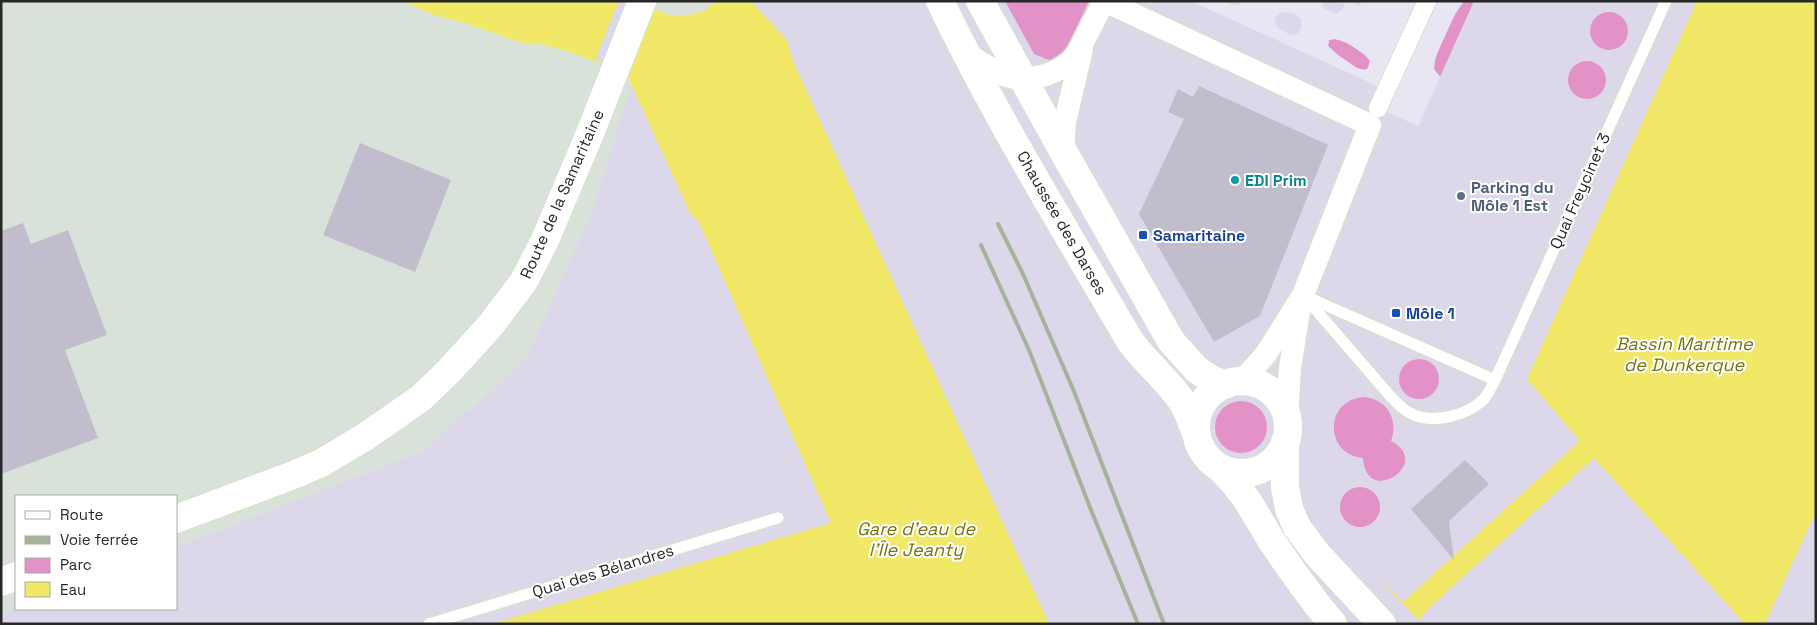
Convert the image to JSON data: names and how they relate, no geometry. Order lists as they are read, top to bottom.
{
  "streets": {
    "main road": ["Route de la Samaritaine", "Chaussée des Darses"],
    "lane": ["Quai Freycinet 3", "Quai des Bélandres"]
  },
  "water": ["Bassin Maritime de Dunkerque", "Gare d'eau de l'Île Jeanty"],
  "places": {
    "other": ["EDI Prim", "Parking du Môle 1 Est"],
    "transit": ["Samaritaine", "Môle 1"]
  },
  "legend": [
    "Route",
    "Voie ferrée",
    "Parc",
    "Eau"
  ]
}
